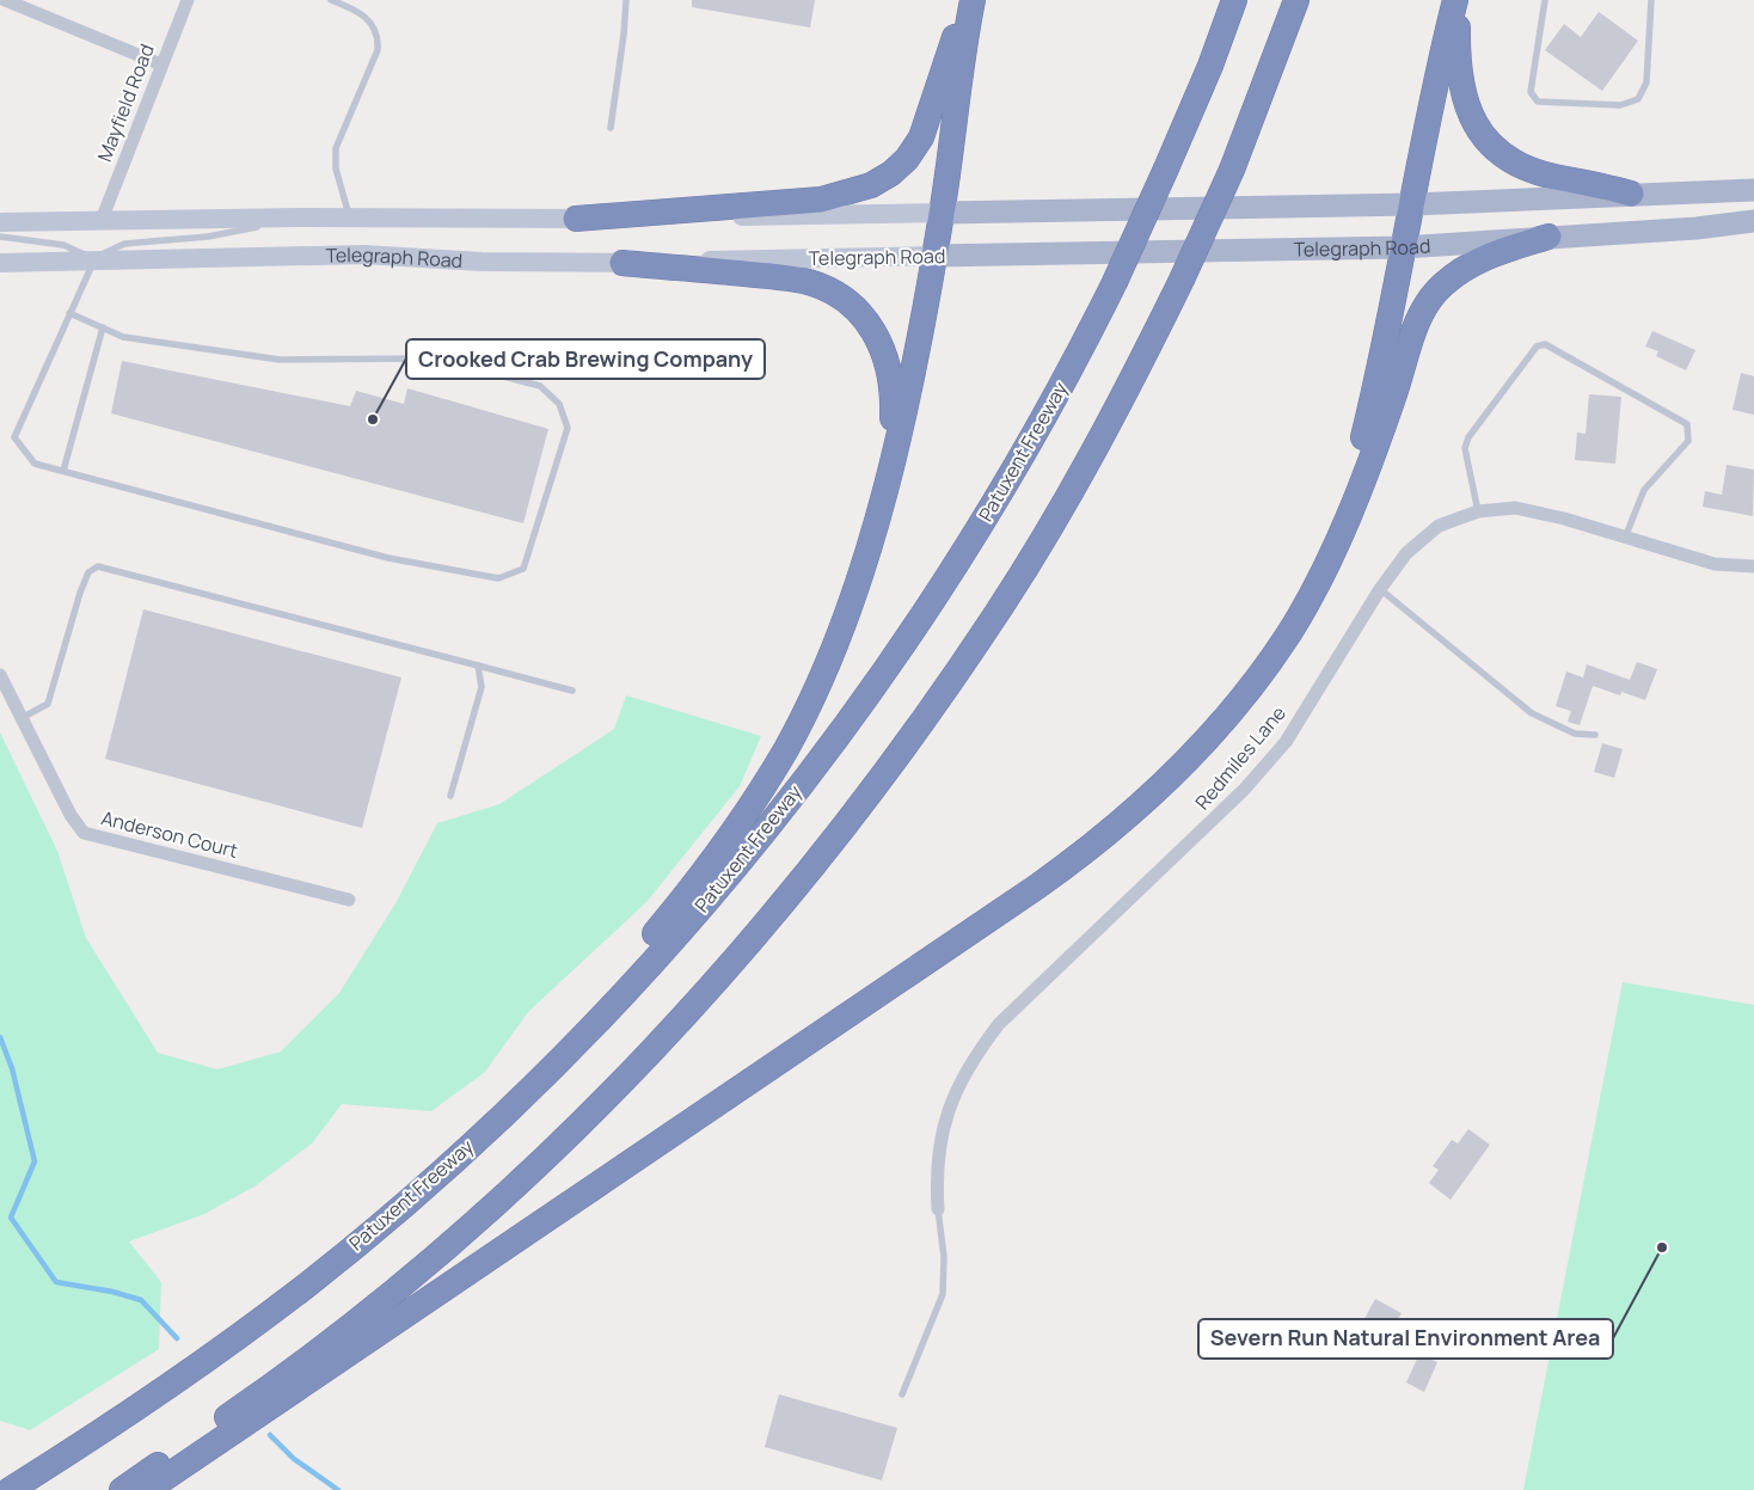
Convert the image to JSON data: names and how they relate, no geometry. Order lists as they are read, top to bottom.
{
  "streets": {
    "highway": ["Patuxent Freeway"],
    "main road": ["Telegraph Road"],
    "street": ["Mayfield Road", "Redmiles Lane", "Anderson Court"]
  },
  "crossings": [
    ["Mayfield Road", "Telegraph Road"]
  ],
  "places": ["Crooked Crab Brewing Company", "Severn Run Natural Environment Area"]
}
